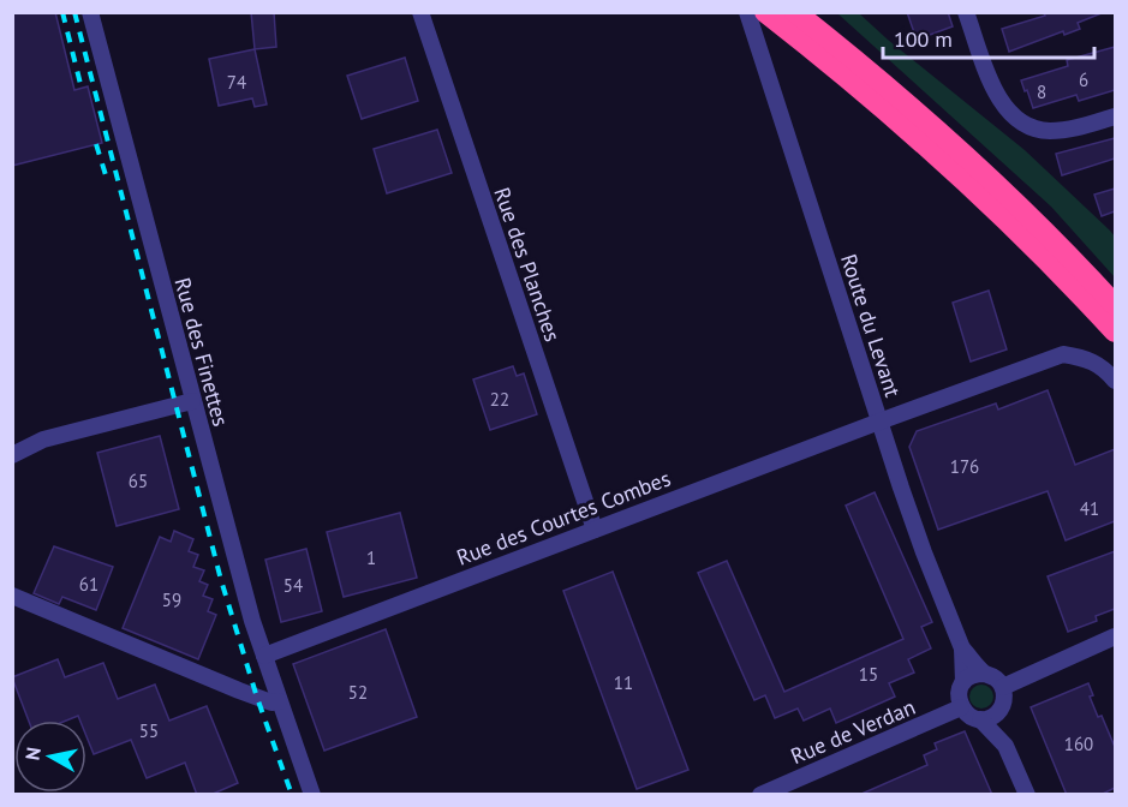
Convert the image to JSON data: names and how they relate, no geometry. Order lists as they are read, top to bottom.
{
  "streets": {
    "street": [
      "Rue des Planches",
      "Route du Levant",
      "Rue des Finettes",
      "Rue des Courtes Combes",
      "Rue de Verdan"
    ]
  },
  "crossings": [
    ["Rue des Planches", "Rue des Courtes Combes"],
    ["Route du Levant", "Rue des Courtes Combes"],
    ["Route du Levant", "Rue de Verdan"],
    ["Rue des Finettes", "Rue des Courtes Combes"]
  ],
  "house_numbers": [
    "6",
    "74",
    "8",
    "22",
    "176",
    "65",
    "41",
    "1",
    "61",
    "54",
    "59",
    "15",
    "11",
    "52",
    "55",
    "160"
  ],
  "scale_bar": "100 m",
  "north": "left"
}
